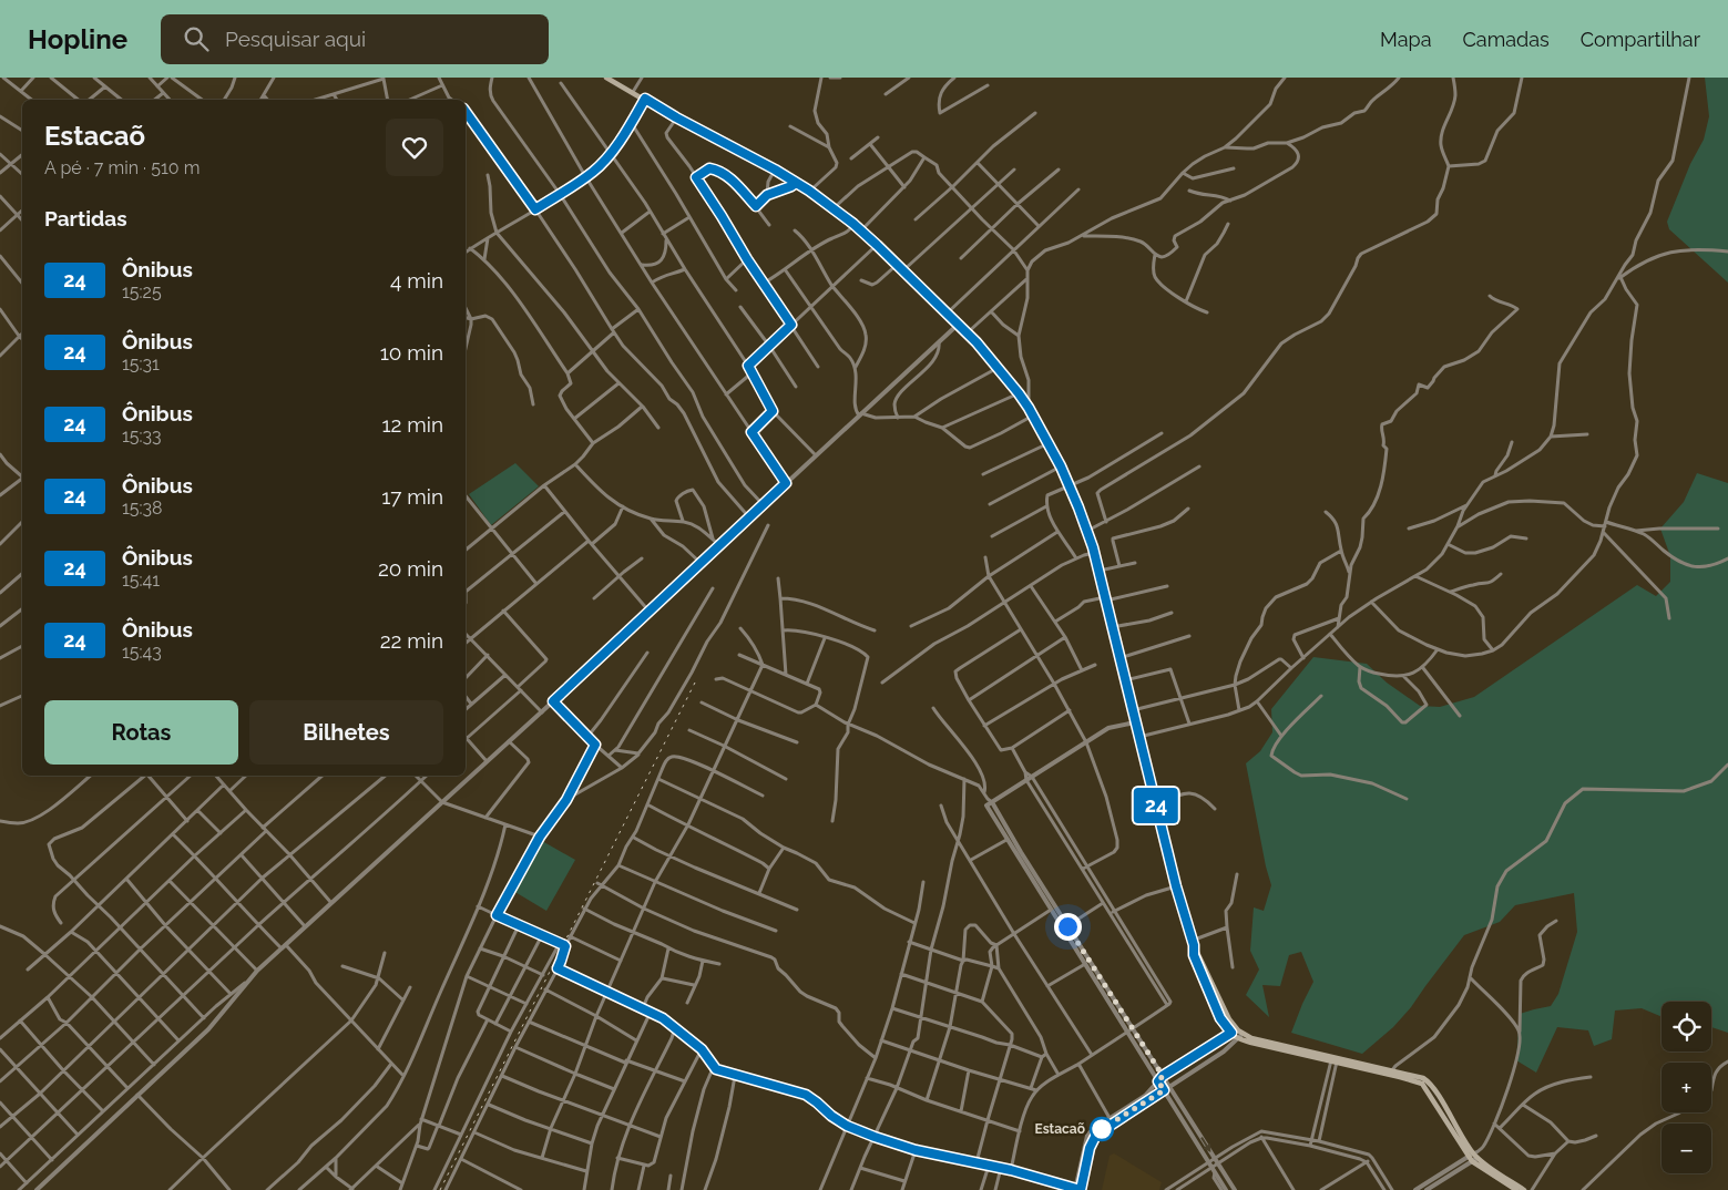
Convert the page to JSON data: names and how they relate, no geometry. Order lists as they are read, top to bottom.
{
  "places": ["Estacaõ"],
  "lines": ["bus line 24"],
  "page": {
    "header": "Hopline",
    "search": "Pesquisar aqui",
    "nav": ["Mapa", "Camadas", "Compartilhar"],
    "on_map": "24",
    "heading": [
      ["Estacaõ", "A pé · 7 min · 510 m"],
      "Partidas"
    ],
    "list": [
      {
        "mark": "24",
        "name": "Ônibus",
        "note": "15:25",
        "value": "4 min"
      },
      {
        "mark": "24",
        "name": "Ônibus",
        "note": "15:31",
        "value": "10 min"
      },
      {
        "mark": "24",
        "name": "Ônibus",
        "note": "15:33",
        "value": "12 min"
      },
      {
        "mark": "24",
        "name": "Ônibus",
        "note": "15:38",
        "value": "17 min"
      },
      {
        "mark": "24",
        "name": "Ônibus",
        "note": "15:41",
        "value": "20 min"
      },
      {
        "mark": "24",
        "name": "Ônibus",
        "note": "15:43",
        "value": "22 min"
      }
    ],
    "buttons": ["Rotas", "Bilhetes"],
    "map_buttons": ["+", "−"]
  }
}
